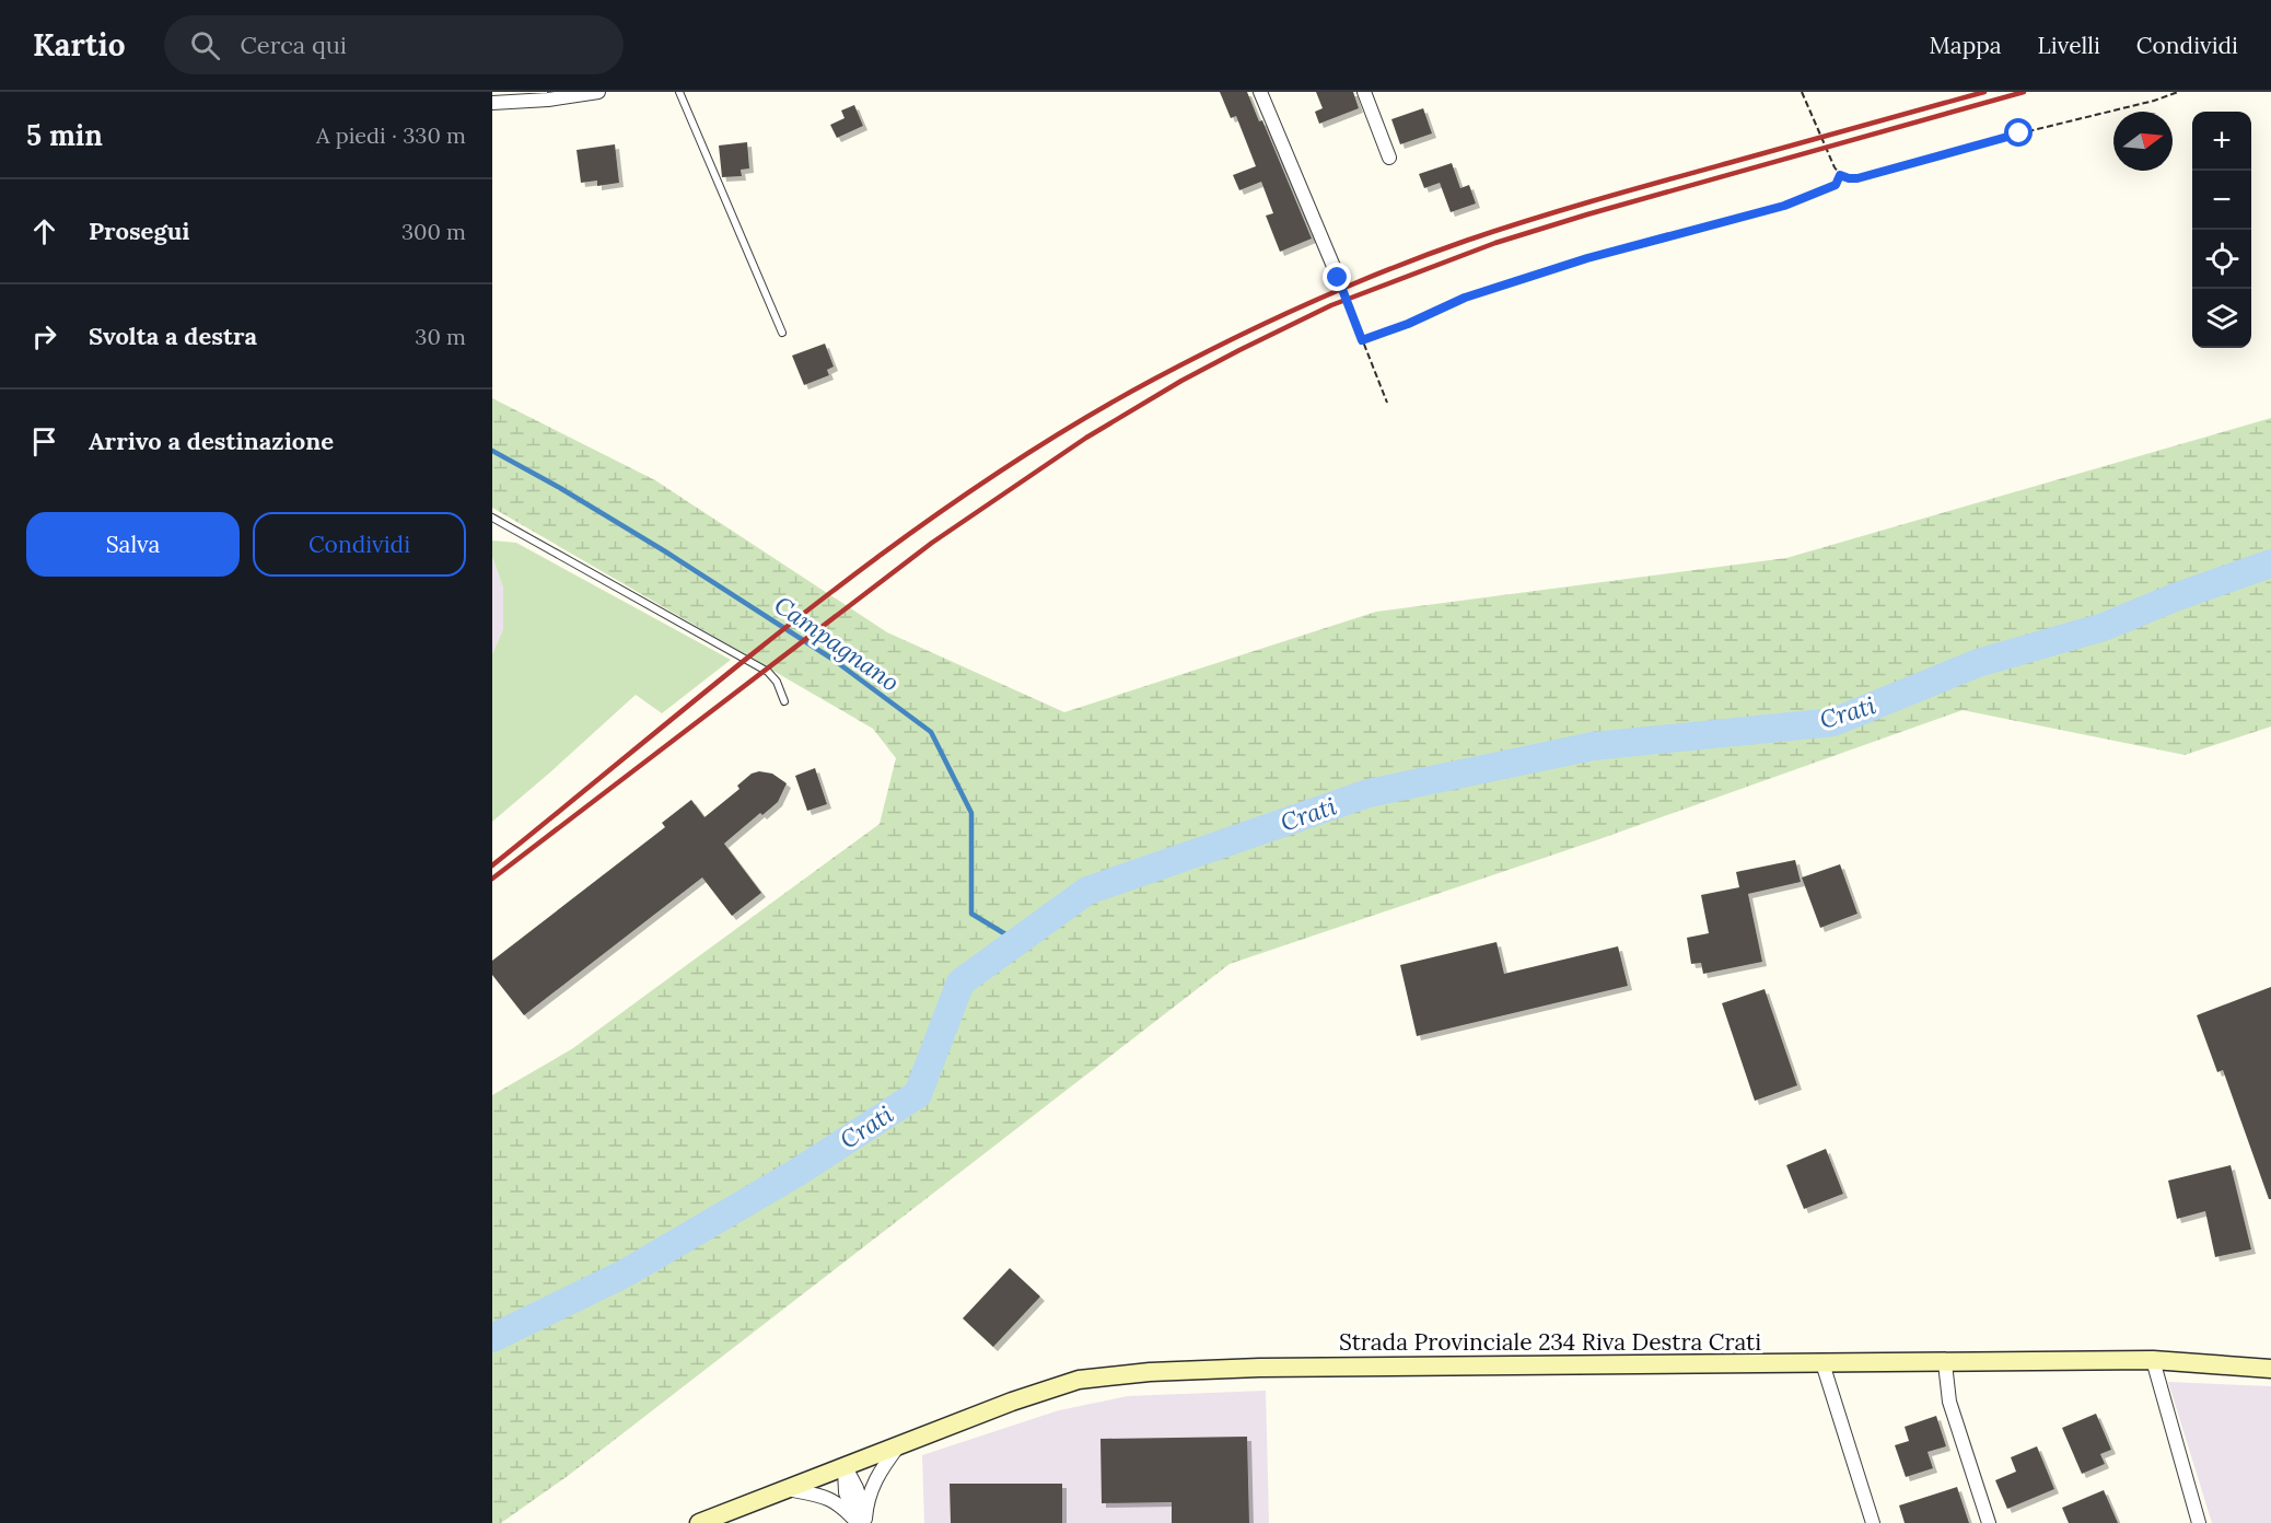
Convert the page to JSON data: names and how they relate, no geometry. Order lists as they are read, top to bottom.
{
  "streets": {
    "main road": ["Strada Provinciale 234 Riva Destra Crati"]
  },
  "water": ["Campagnano", "Crati"],
  "north": "right",
  "page": {
    "header": "Kartio",
    "search": "Cerca qui",
    "nav": ["Mappa", "Livelli", "Condividi"],
    "heading": ["5 min", "A piedi · 330 m"],
    "map_buttons": ["+", "−"],
    "list": [
      ["Prosegui", "300 m"],
      ["Svolta a destra", "30 m"],
      "Arrivo a destinazione"
    ],
    "buttons": ["Salva", "Condividi"]
  }
}
